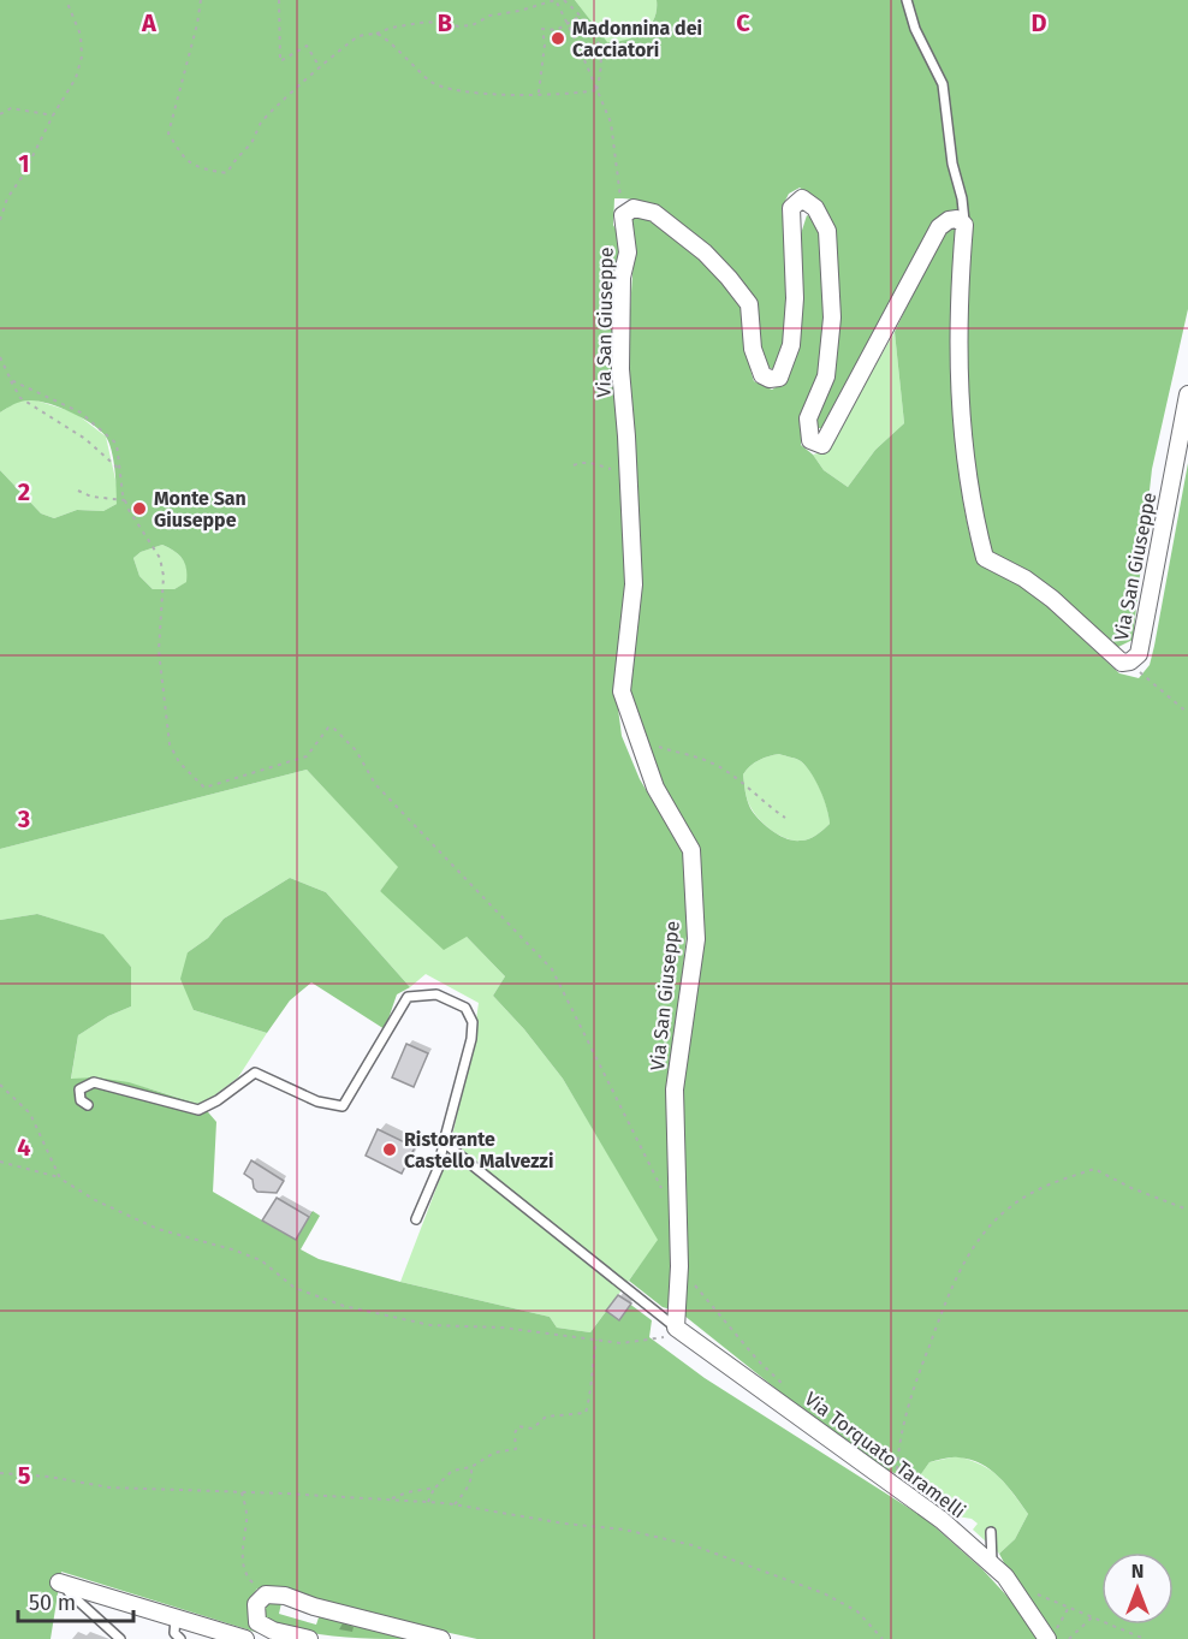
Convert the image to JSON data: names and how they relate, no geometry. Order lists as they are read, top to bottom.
{
  "streets": {
    "street": ["Via San Giuseppe", "Via Torquato Taramelli"]
  },
  "crossings": [
    ["Via San Giuseppe", "Via Torquato Taramelli"]
  ],
  "places": ["Madonnina dei Cacciatori", "Monte San Giuseppe", "Ristorante Castello Malvezzi"],
  "scale_bar": "50 m",
  "north": "top",
  "grid": {
    "columns": [
      "A",
      "B",
      "C",
      "D"
    ],
    "rows": [
      "1",
      "2",
      "3",
      "4",
      "5"
    ]
  }
}
